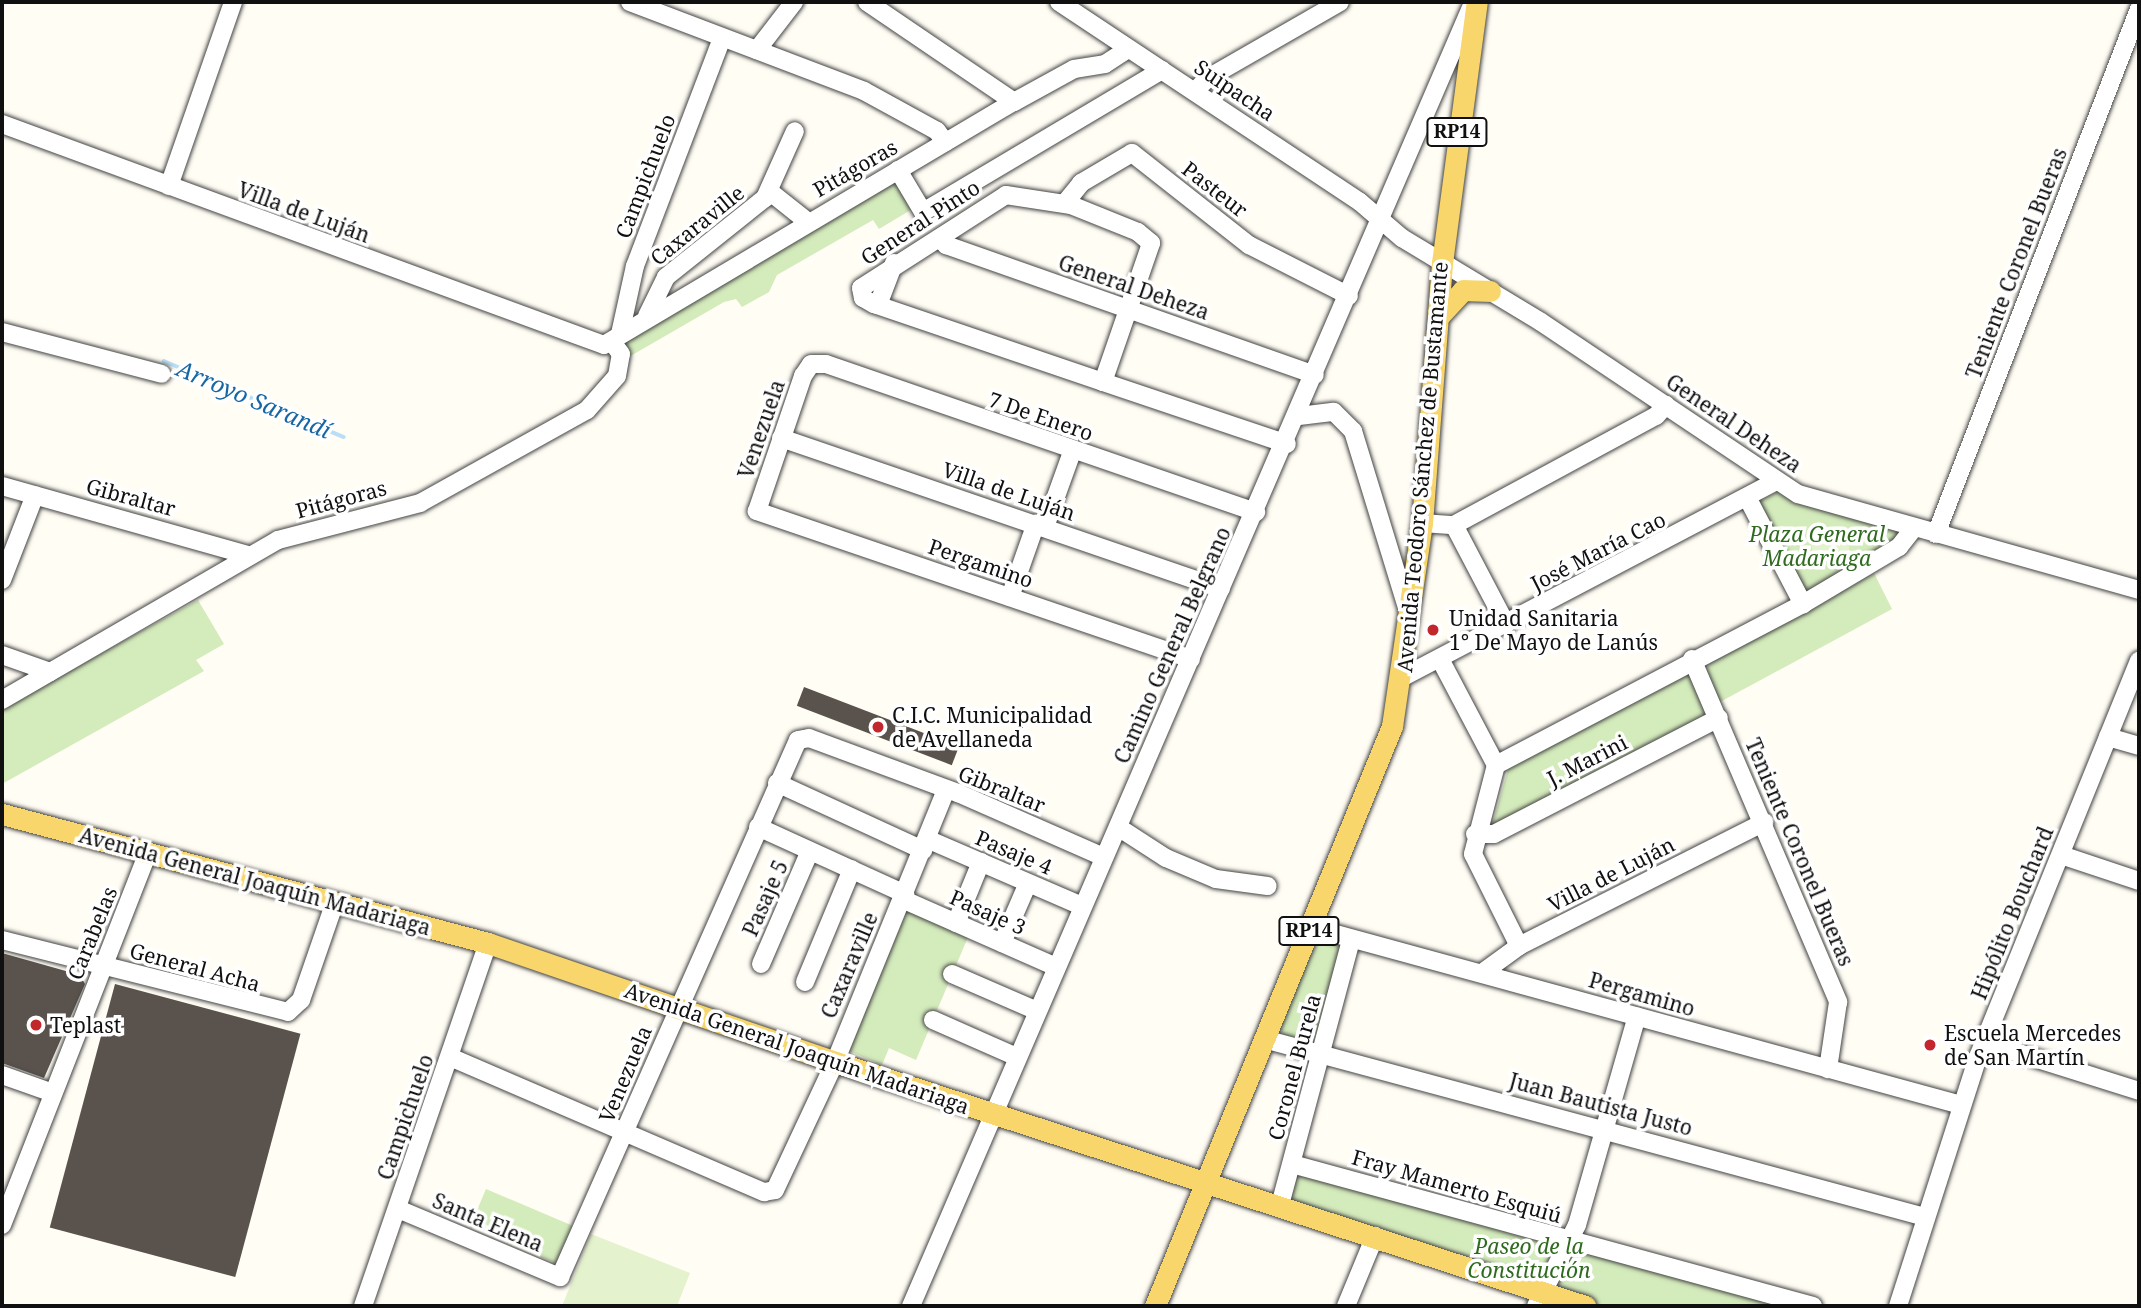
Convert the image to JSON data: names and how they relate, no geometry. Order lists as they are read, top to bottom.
{
  "streets": {
    "main road": ["RP14", "Avenida Teodoro Sánchez de Bustamante", "Avenida General Joaquín Madariaga"],
    "street": [
      "Suipacha",
      "Pitágoras",
      "Campichuelo",
      "Pasteur",
      "Villa de Luján",
      "General Pinto",
      "Caxaraville",
      "Teniente Coronel Bueras",
      "General Deheza",
      "7 De Enero",
      "Venezuela",
      "Gibraltar",
      "José María Cao",
      "Pergamino",
      "Camino General Belgrano",
      "J. Marini",
      "Pasaje 4",
      "Pasaje 5",
      "Pasaje 3",
      "Hipólito Bouchard",
      "Carabelas",
      "General Acha",
      "Coronel Burela",
      "Juan Bautista Justo",
      "Fray Mamerto Esquiú",
      "Santa Elena"
    ]
  },
  "crossings": [
    ["Suipacha", "Pitágoras"],
    ["Suipacha", "General Deheza"],
    ["Suipacha", "Camino General Belgrano"],
    ["Pitágoras", "Campichuelo"],
    ["Pitágoras", "Villa de Luján"],
    ["Pitágoras", "Caxaraville"],
    ["Pitágoras", "Gibraltar"],
    ["Campichuelo", "Villa de Luján"],
    ["Campichuelo", "Avenida General Joaquín Madariaga"],
    ["Campichuelo", "Santa Elena"],
    ["Pasteur", "General Pinto"],
    ["Pasteur", "Camino General Belgrano"],
    ["Villa de Luján", "Teniente Coronel Bueras"],
    ["Villa de Luján", "Venezuela"],
    ["Villa de Luján", "Pergamino"],
    ["Villa de Luján", "Camino General Belgrano"],
    ["General Pinto", "General Deheza"],
    ["Caxaraville", "Venezuela"],
    ["Caxaraville", "Gibraltar"],
    ["Caxaraville", "Pasaje 4"],
    ["Caxaraville", "Avenida General Joaquín Madariaga"],
    ["Caxaraville", "Pasaje 3"],
    ["Teniente Coronel Bueras", "General Deheza"],
    ["Teniente Coronel Bueras", "Pergamino"],
    ["Teniente Coronel Bueras", "J. Marini"],
    ["General Deheza", "Avenida Teodoro Sánchez de Bustamante"],
    ["General Deheza", "José María Cao"],
    ["General Deheza", "Camino General Belgrano"],
    ["7 De Enero", "Venezuela"],
    ["7 De Enero", "Camino General Belgrano"],
    ["Venezuela", "Gibraltar"],
    ["Venezuela", "Pergamino"],
    ["Venezuela", "Pasaje 4"],
    ["Venezuela", "Avenida General Joaquín Madariaga"],
    ["Venezuela", "Pasaje 3"],
    ["Venezuela", "Santa Elena"],
    ["Avenida Teodoro Sánchez de Bustamante", "José María Cao"],
    ["Avenida Teodoro Sánchez de Bustamante", "Pergamino"],
    ["Avenida Teodoro Sánchez de Bustamante", "Camino General Belgrano"],
    ["Avenida Teodoro Sánchez de Bustamante", "Avenida General Joaquín Madariaga"],
    ["Avenida Teodoro Sánchez de Bustamante", "Juan Bautista Justo"],
    ["Gibraltar", "Camino General Belgrano"],
    ["Pergamino", "Camino General Belgrano"],
    ["Pergamino", "Hipólito Bouchard"],
    ["Pergamino", "Coronel Burela"],
    ["Camino General Belgrano", "Pasaje 4"],
    ["Camino General Belgrano", "Avenida General Joaquín Madariaga"],
    ["Camino General Belgrano", "Pasaje 3"],
    ["Avenida General Joaquín Madariaga", "Carabelas"],
    ["Avenida General Joaquín Madariaga", "General Acha"],
    ["Avenida General Joaquín Madariaga", "Coronel Burela"],
    ["Pasaje 5", "Pasaje 3"],
    ["Hipólito Bouchard", "Juan Bautista Justo"],
    ["Carabelas", "General Acha"],
    ["Coronel Burela", "Juan Bautista Justo"],
    ["Coronel Burela", "Fray Mamerto Esquiú"]
  ],
  "water": ["Arroyo Sarandí"],
  "parks": ["Plaza General Madariaga", "Paseo de la Constitución"],
  "places": [
    "Unidad Sanitaria 1° De Mayo de Lanús",
    "C.I.C. Municipalidad de Avellaneda",
    "Teplast",
    "Escuela Mercedes de San Martín"
  ]
}
